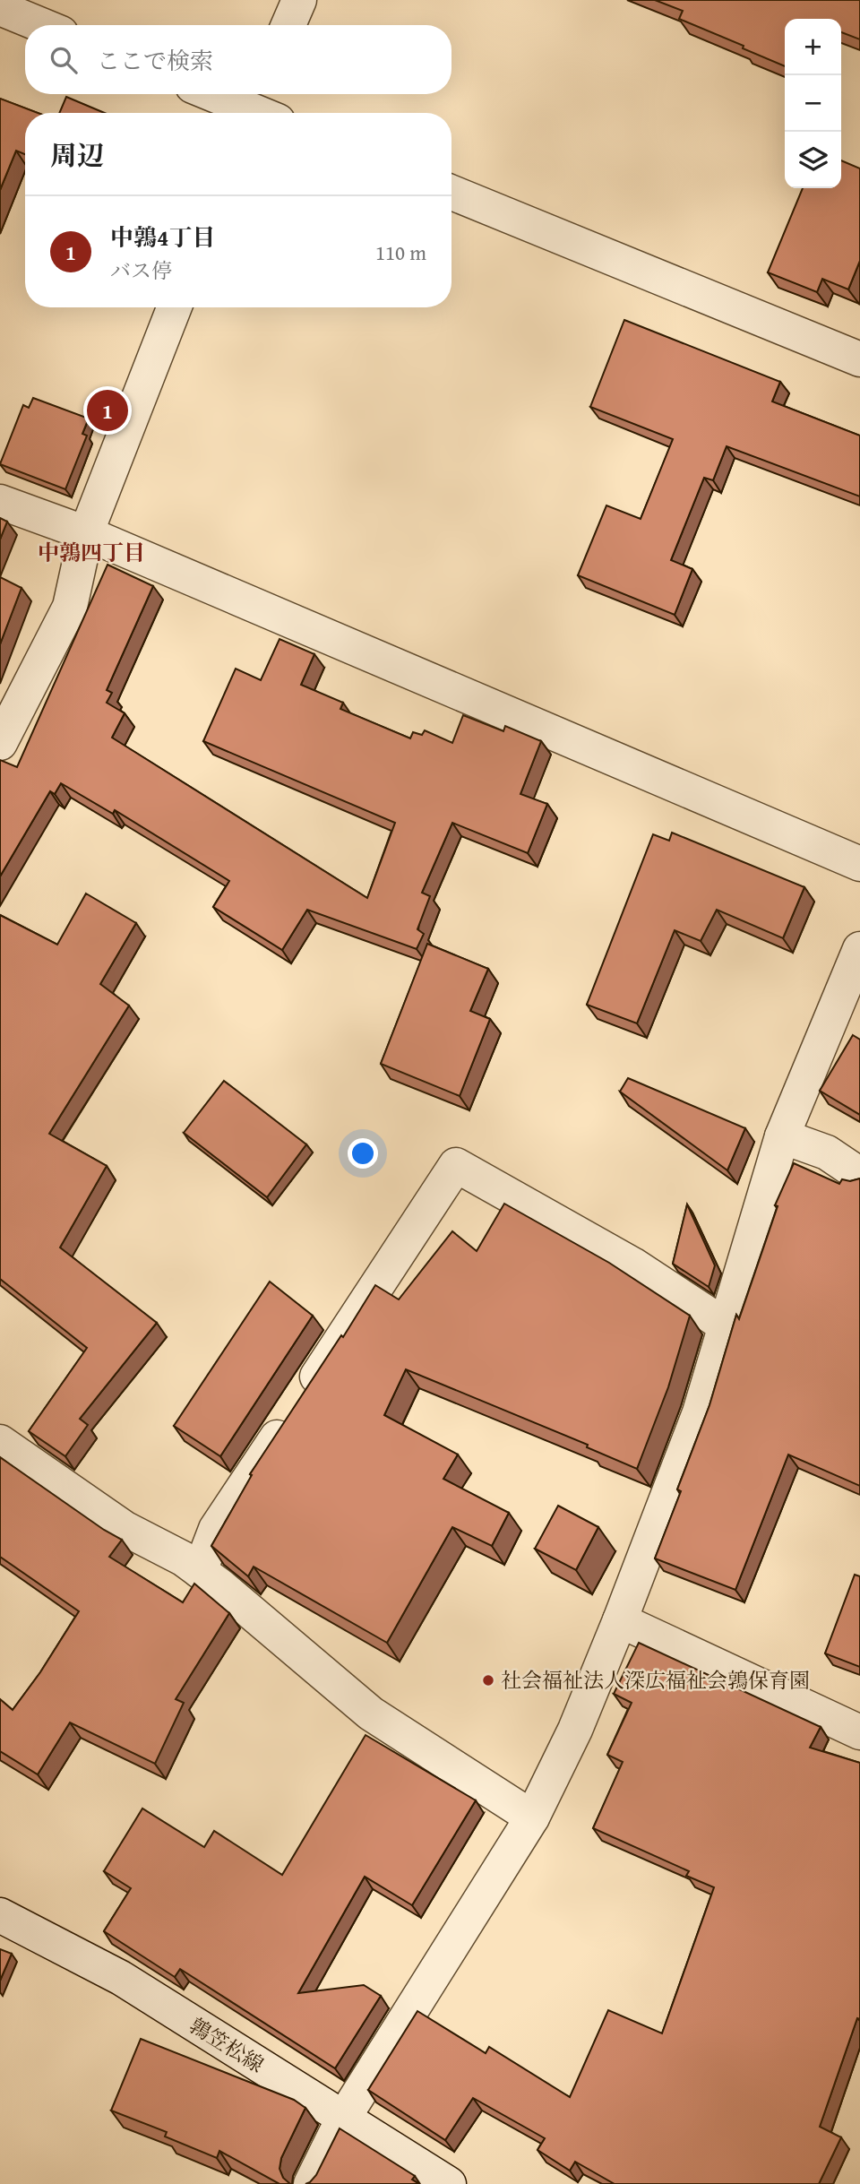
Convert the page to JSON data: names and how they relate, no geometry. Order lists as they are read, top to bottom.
{
  "streets": {
    "street": ["鶉笠松線"]
  },
  "districts": ["中鶉四丁目"],
  "places": ["社会福祉法人深広福祉会鶉保育園"],
  "page": {
    "map_buttons": ["+", "−"],
    "search": "ここで検索",
    "heading": "周辺",
    "list": [
      {
        "mark": "1",
        "name": "中鶉4丁目",
        "note": "バス停",
        "value": "110 m"
      }
    ],
    "pins": "1"
  }
}
